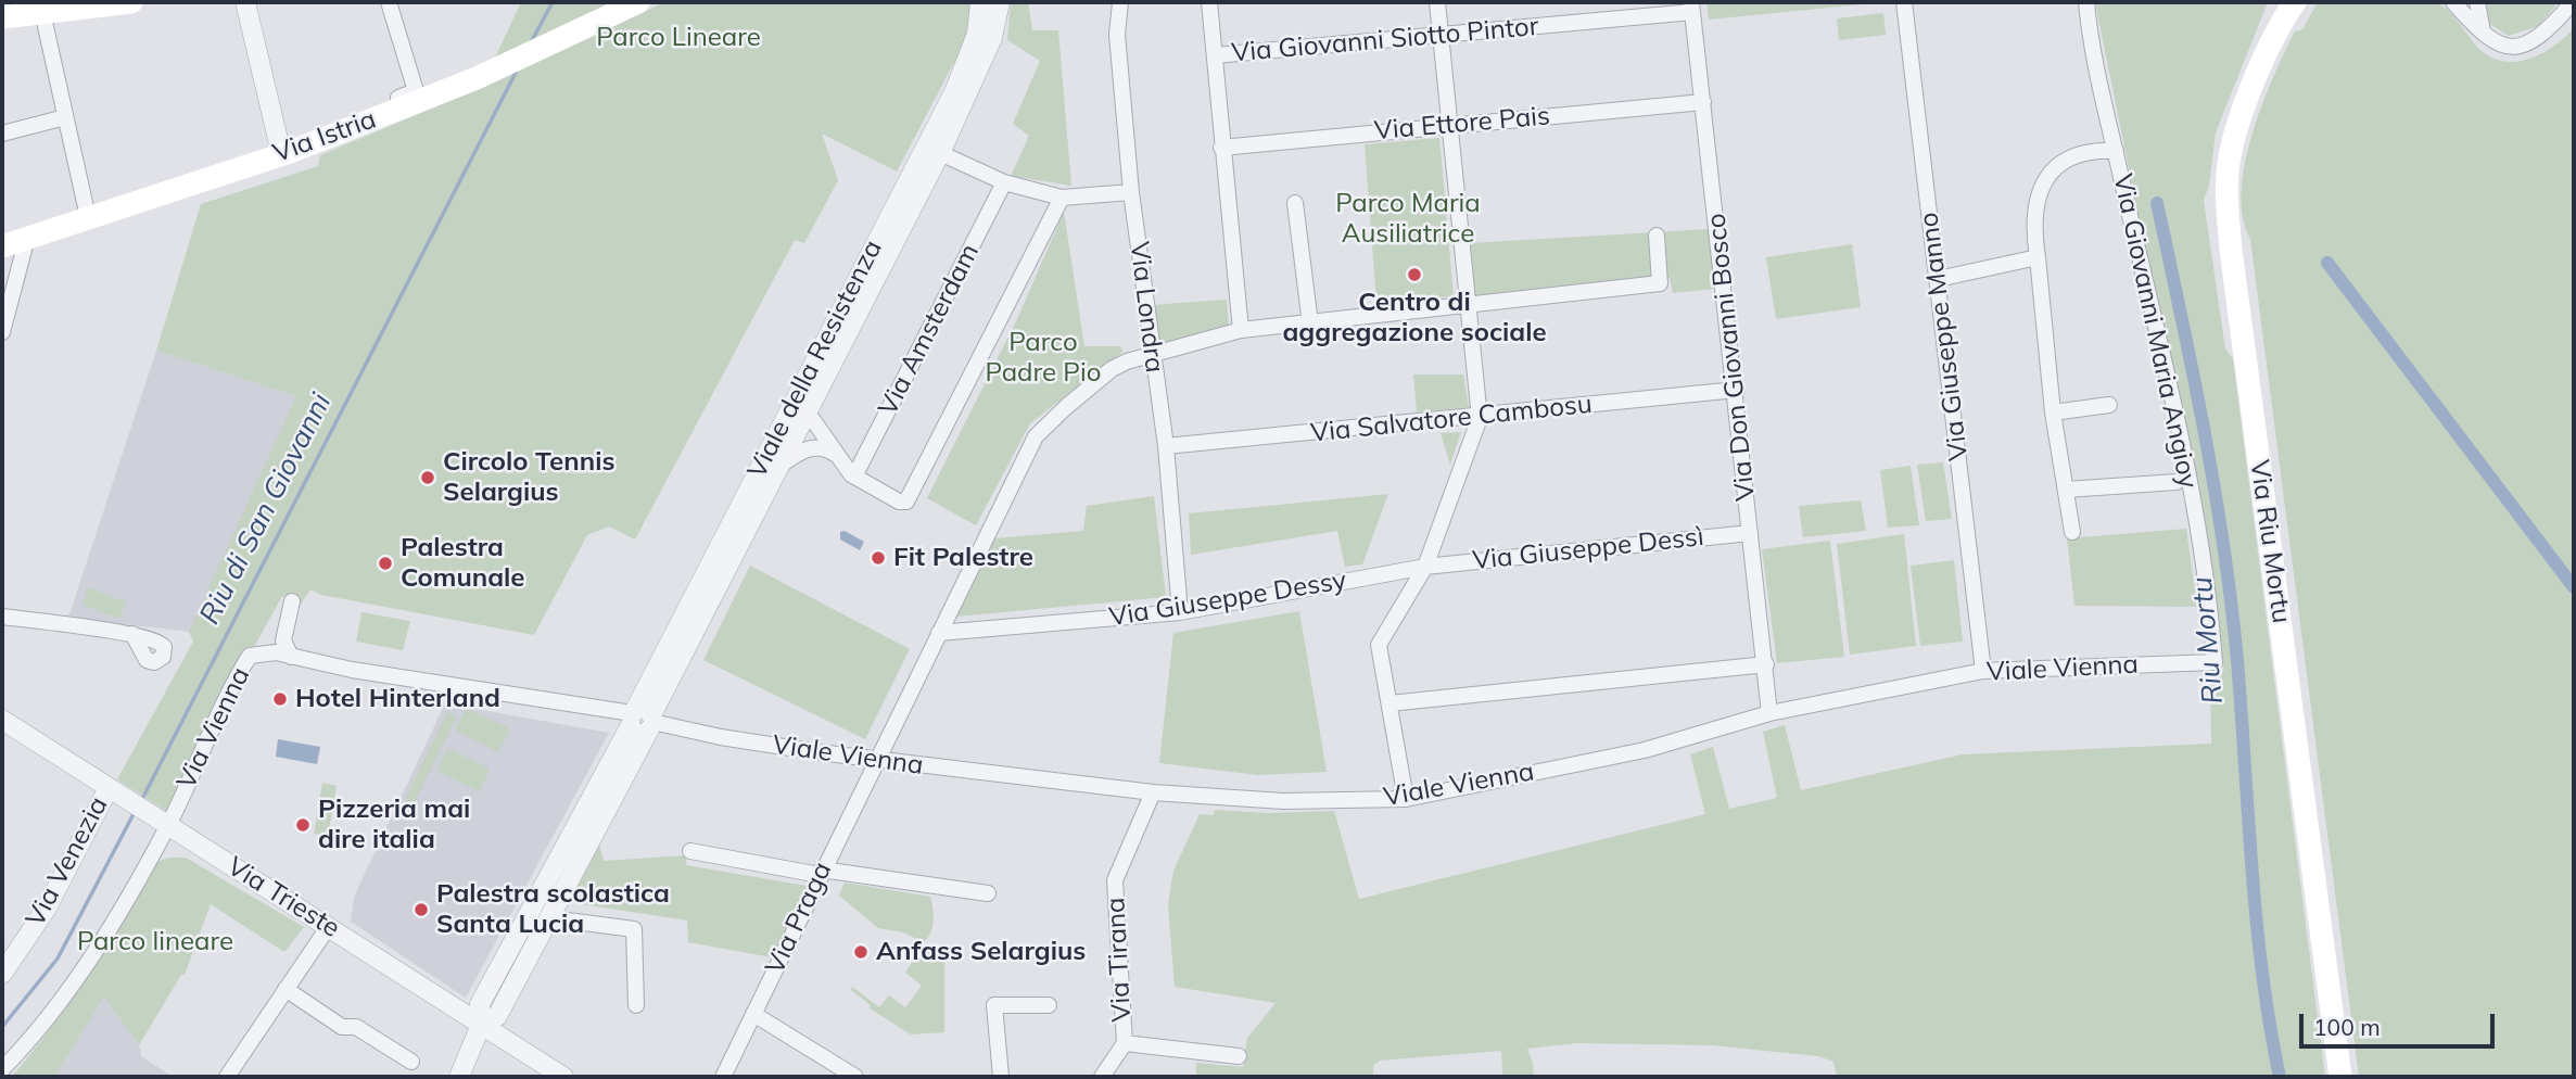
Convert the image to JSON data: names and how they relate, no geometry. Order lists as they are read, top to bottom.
{
  "streets": {
    "main road": ["Via Istria", "Via Riu Mortu"],
    "street": [
      "Via Giovanni Siotto Pintor",
      "Via Ettore Pais",
      "Via Londra",
      "Via Amsterdam",
      "Via Giovanni Maria Angioy",
      "Via Giuseppe Manno",
      "Via Don Giovanni Bosco",
      "Viale della Resistenza",
      "Via Salvatore Cambosu",
      "Via Giuseppe Dessì",
      "Via Giuseppe Dessy",
      "Viale Vienna",
      "Via Vienna",
      "Via Venezia",
      "Via Trieste",
      "Via Praga",
      "Via Tirana"
    ]
  },
  "crossings": [
    ["Via Giovanni Siotto Pintor", "Via Don Giovanni Bosco"],
    ["Via Ettore Pais", "Via Don Giovanni Bosco"],
    ["Via Londra", "Via Salvatore Cambosu"],
    ["Via Londra", "Via Giuseppe Dessy"],
    ["Via Londra", "Via Praga"],
    ["Via Giovanni Maria Angioy", "Viale Vienna"],
    ["Via Giuseppe Manno", "Viale Vienna"],
    ["Via Don Giovanni Bosco", "Via Salvatore Cambosu"],
    ["Via Don Giovanni Bosco", "Via Giuseppe Dessì"],
    ["Via Don Giovanni Bosco", "Viale Vienna"],
    ["Viale della Resistenza", "Viale Vienna"],
    ["Via Giuseppe Dessì", "Via Giuseppe Dessy"],
    ["Via Giuseppe Dessy", "Via Praga"],
    ["Viale Vienna", "Via Vienna"],
    ["Viale Vienna", "Via Praga"],
    ["Viale Vienna", "Via Tirana"],
    ["Via Vienna", "Via Trieste"],
    ["Via Venezia", "Via Trieste"]
  ],
  "water": ["Riu di San Giovanni", "Riu Mortu"],
  "parks": [
    "Parco Lineare",
    "Parco Maria Ausiliatrice",
    "Parco Padre Pio",
    "Parco lineare"
  ],
  "places": [
    "Centro di aggregazione sociale",
    "Circolo Tennis Selargius",
    "Fit Palestre",
    "Palestra Comunale",
    "Hotel Hinterland",
    "Pizzeria mai dire italia",
    "Palestra scolastica Santa Lucia",
    "Anfass Selargius"
  ],
  "scale_bar": "100 m"
}
